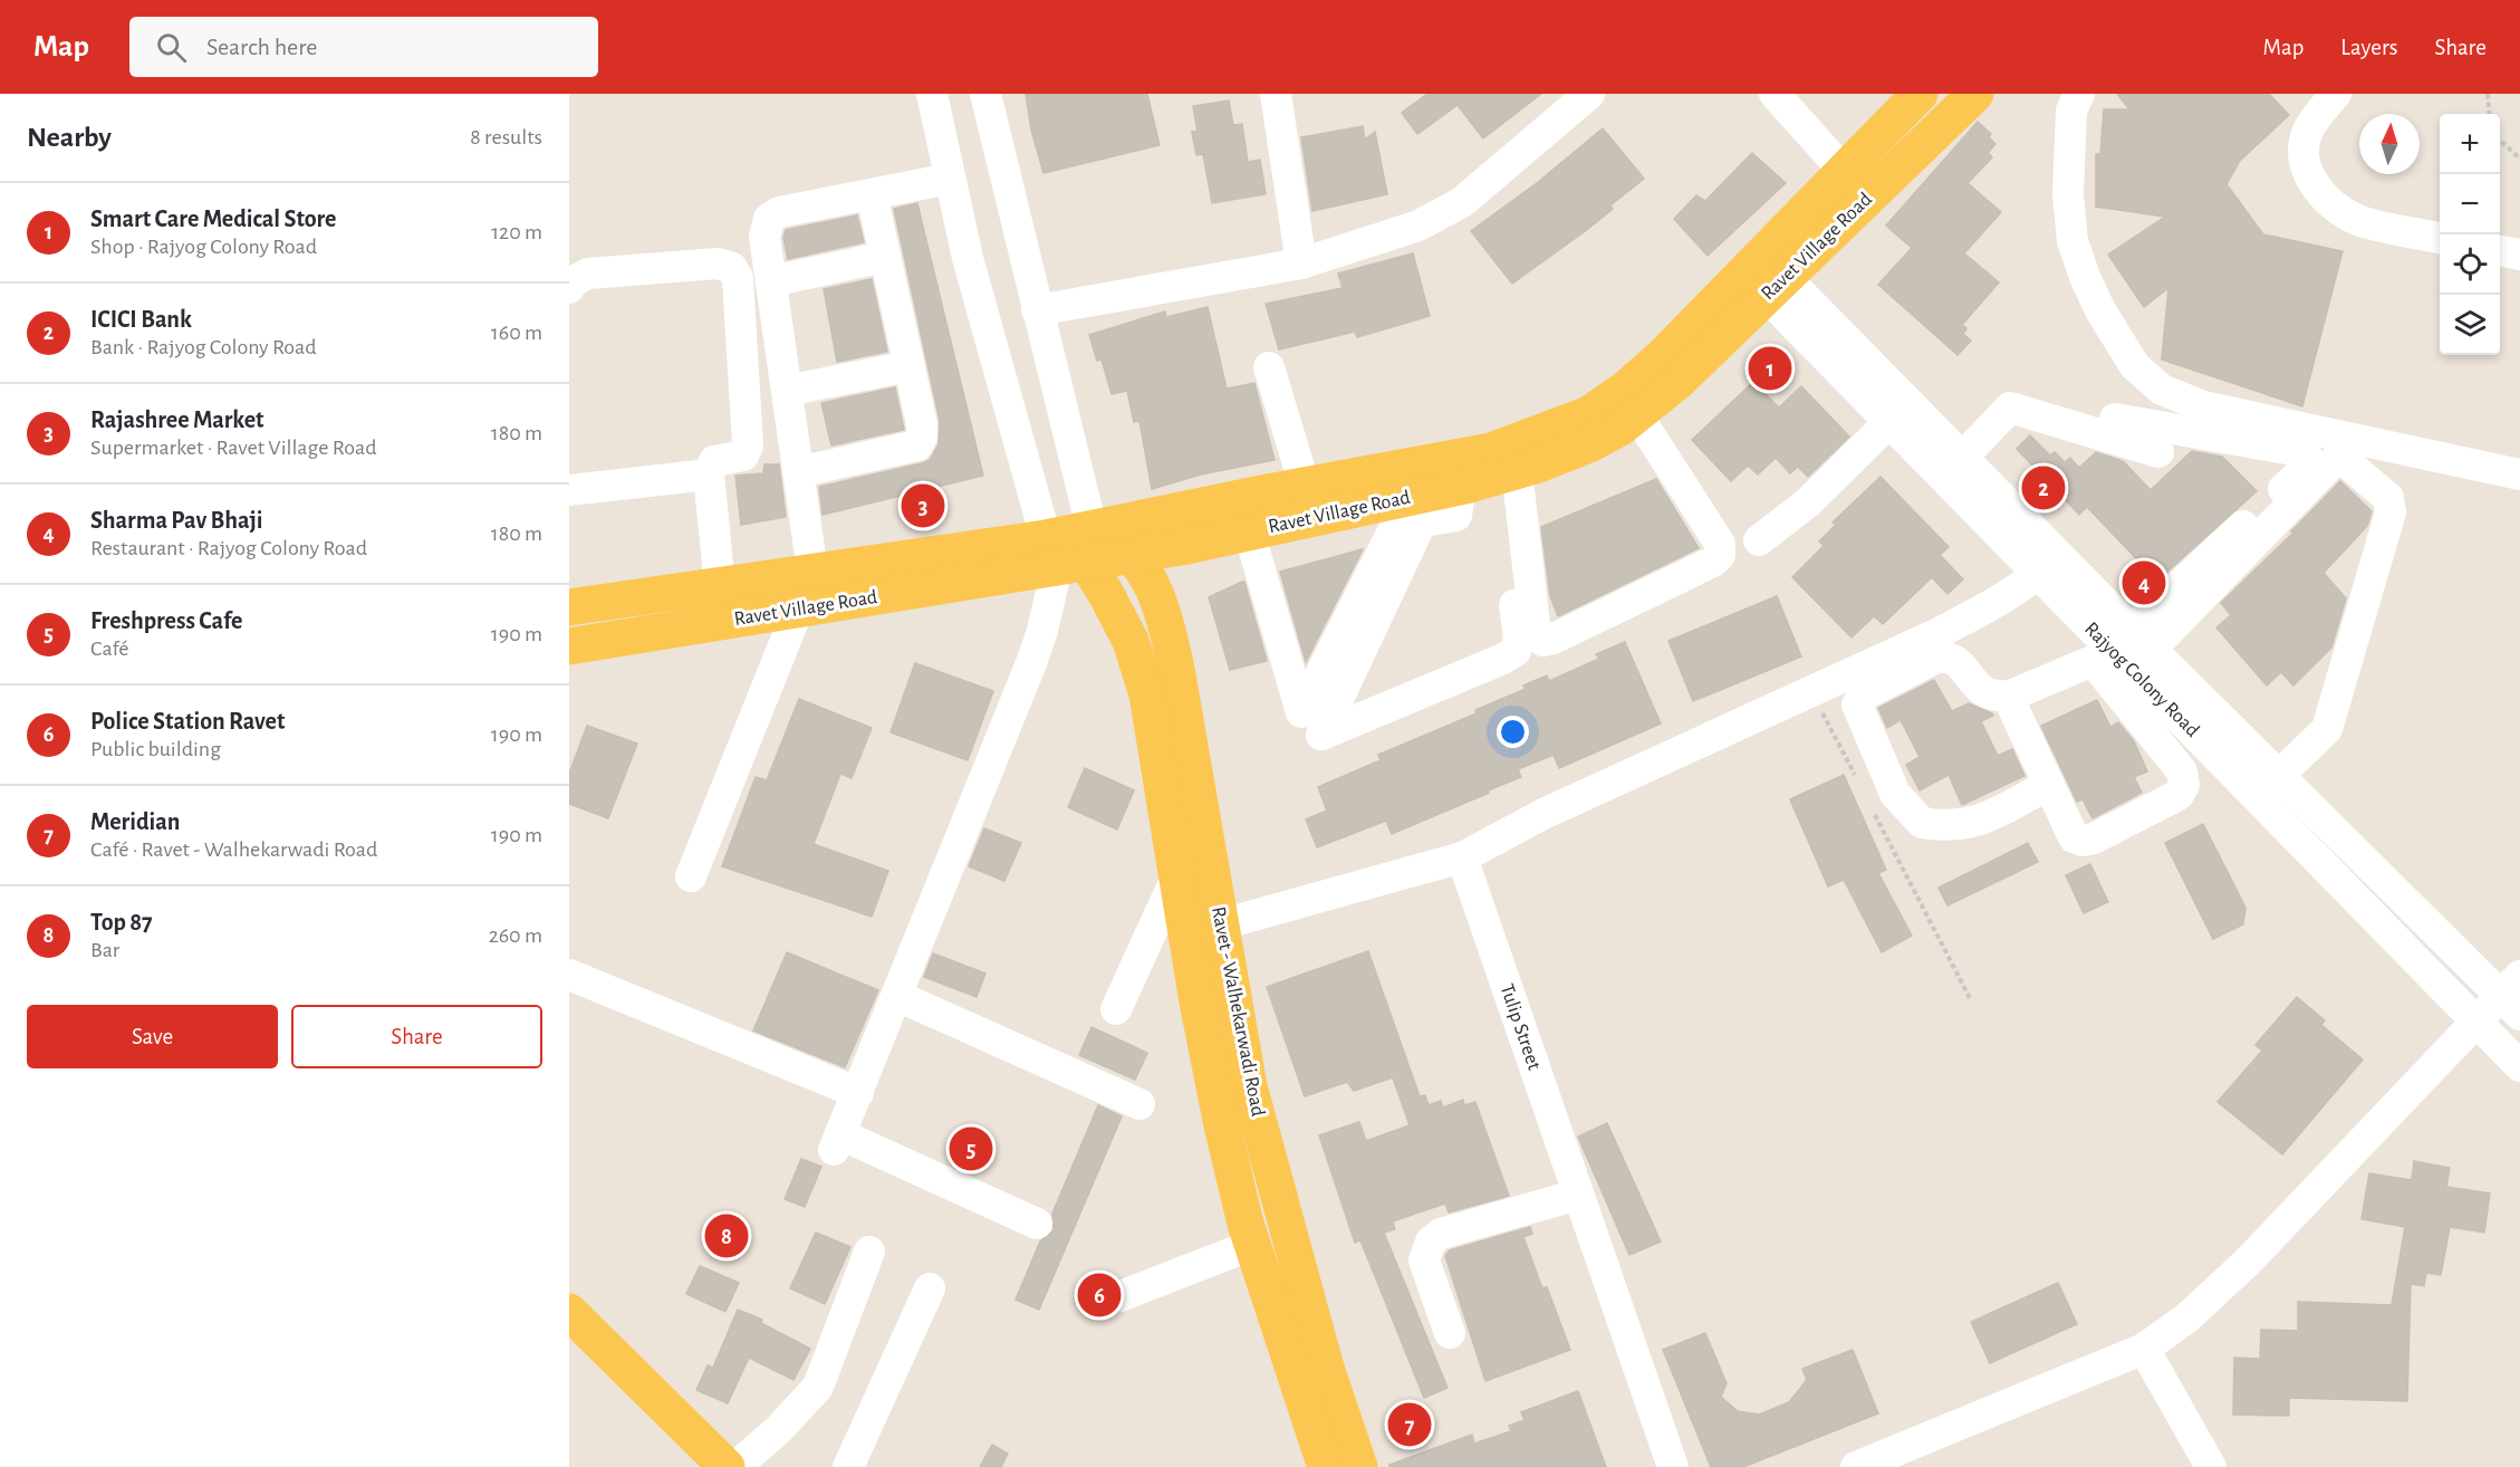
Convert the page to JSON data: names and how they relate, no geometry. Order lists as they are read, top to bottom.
{
  "streets": {
    "main road": ["Ravet Village Road", "Ravet - Walhekarwadi Road"],
    "street": ["Rajyog Colony Road", "Tulip Street"]
  },
  "crossings": [
    ["Ravet Village Road", "Rajyog Colony Road"],
    ["Ravet Village Road", "Ravet - Walhekarwadi Road"]
  ],
  "north": "top",
  "page": {
    "header": "Map",
    "search": "Search here",
    "nav": ["Map", "Layers", "Share"],
    "heading": ["Nearby", "8 results"],
    "map_buttons": ["+", "−"],
    "list": [
      {
        "mark": "1",
        "name": "Smart Care Medical Store",
        "note": "Shop · Rajyog Colony Road",
        "value": "120 m"
      },
      {
        "mark": "2",
        "name": "ICICI Bank",
        "note": "Bank · Rajyog Colony Road",
        "value": "160 m"
      },
      {
        "mark": "3",
        "name": "Rajashree Market",
        "note": "Supermarket · Ravet Village Road",
        "value": "180 m"
      },
      {
        "mark": "4",
        "name": "Sharma Pav Bhaji",
        "note": "Restaurant · Rajyog Colony Road",
        "value": "180 m"
      },
      {
        "mark": "5",
        "name": "Freshpress Cafe",
        "note": "Café",
        "value": "190 m"
      },
      {
        "mark": "6",
        "name": "Police Station Ravet",
        "note": "Public building",
        "value": "190 m"
      },
      {
        "mark": "7",
        "name": "Meridian",
        "note": "Café · Ravet - Walhekarwadi Road",
        "value": "190 m"
      },
      {
        "mark": "8",
        "name": "Top 87",
        "note": "Bar",
        "value": "260 m"
      }
    ],
    "pins": [
      "1",
      "2",
      "3",
      "4",
      "5",
      "8",
      "6",
      "7"
    ],
    "buttons": ["Save", "Share"]
  }
}
